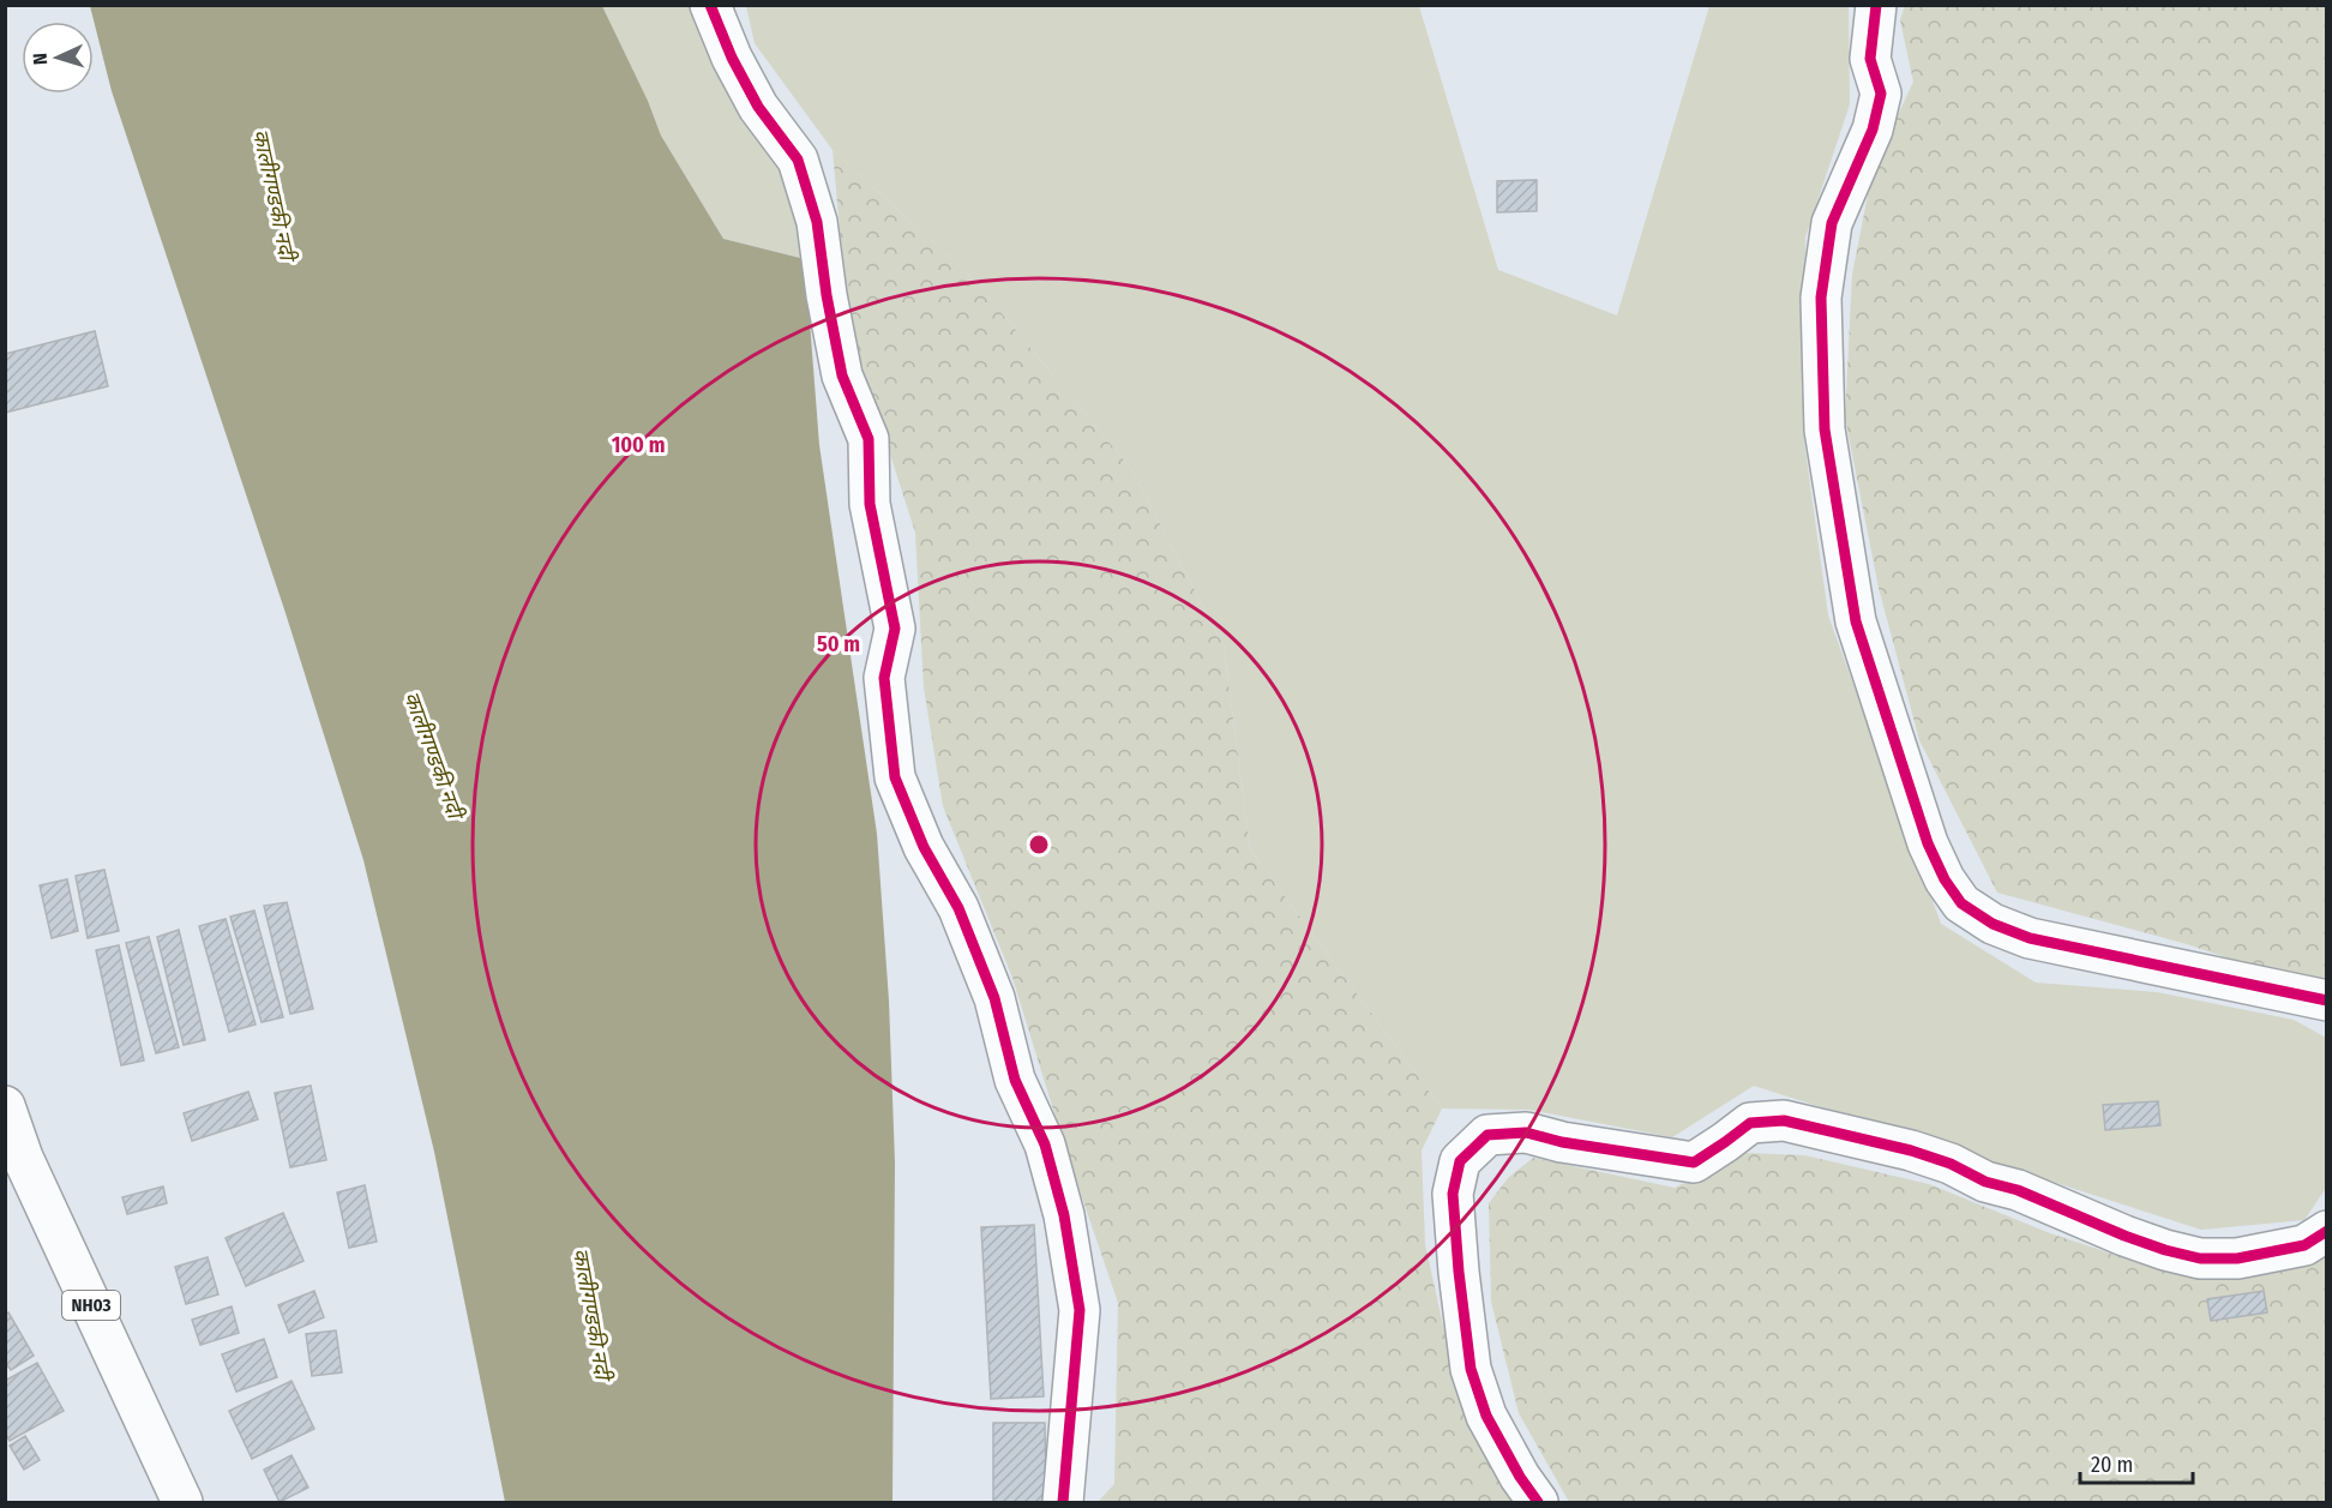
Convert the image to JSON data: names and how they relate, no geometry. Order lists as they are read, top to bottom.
{
  "streets": {
    "main road": ["NH03"]
  },
  "water": ["कालीगण्डकी नदी"],
  "scale_bar": "20 m",
  "north": "left",
  "rings": ["100 m", "50 m"]
}
